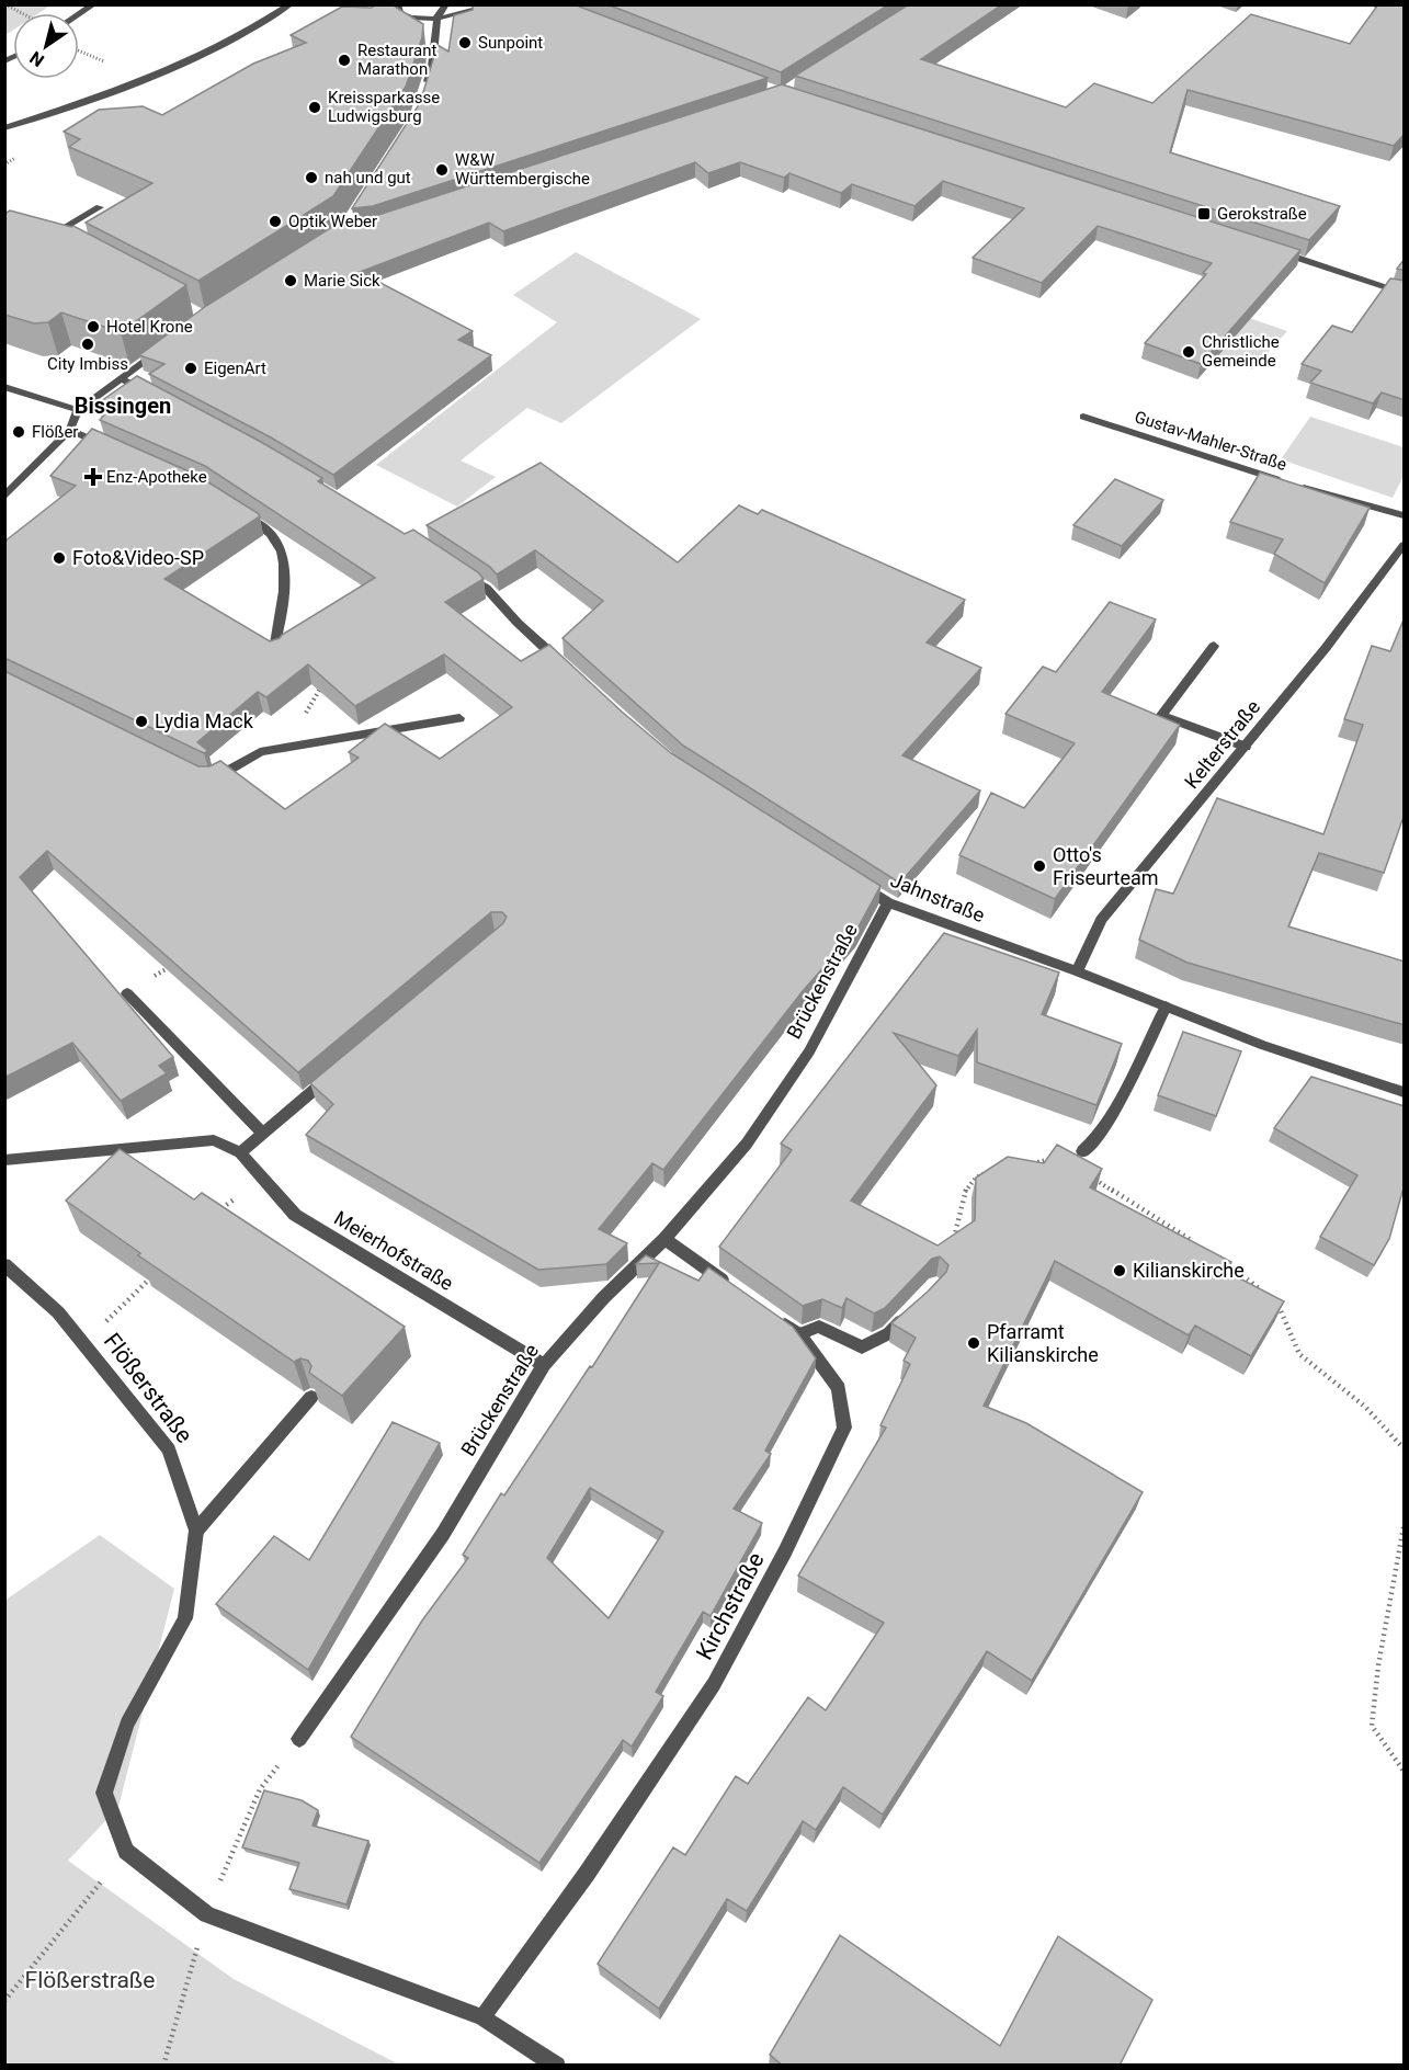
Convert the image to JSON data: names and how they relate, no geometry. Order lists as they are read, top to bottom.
{
  "streets": {
    "street": [
      "Gustav-Mahler-Straße",
      "Kelterstraße",
      "Jahnstraße",
      "Brückenstraße",
      "Meierhofstraße",
      "Flößerstraße",
      "Kirchstraße"
    ]
  },
  "crossings": [
    ["Kelterstraße", "Jahnstraße"],
    ["Jahnstraße", "Brückenstraße"],
    ["Brückenstraße", "Meierhofstraße"]
  ],
  "districts": ["Bissingen"],
  "parks": ["Flößerstraße"],
  "places": {
    "other": [
      "Sunpoint",
      "Restaurant Marathon",
      "Kreissparkasse Ludwigsburg",
      "W&W Württembergische",
      "nah und gut",
      "Optik Weber",
      "Marie Sick",
      "Hotel Krone",
      "City Imbiss",
      "Christliche Gemeinde",
      "EigenArt",
      "Flößer",
      "Foto&Video-SP",
      "Lydia Mack",
      "Otto's Friseurteam",
      "Kilianskirche",
      "Pfarramt Kilianskirche"
    ],
    "transit": ["Gerokstraße"],
    "health": ["Enz-Apotheke"]
  },
  "north": "bottom left"
}
